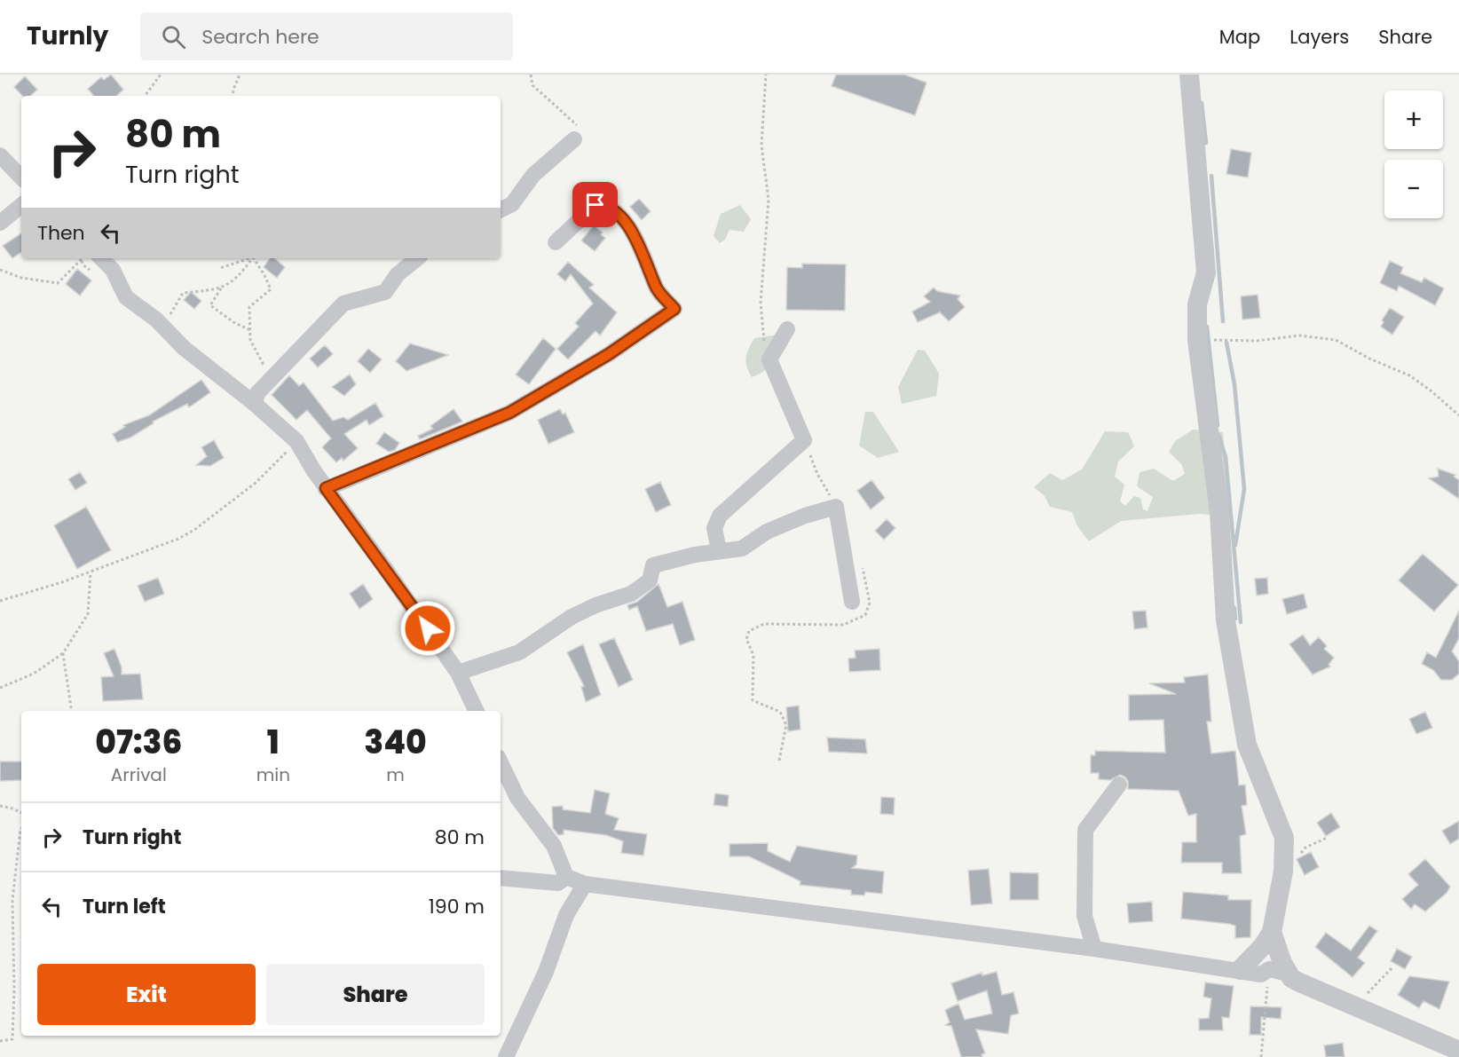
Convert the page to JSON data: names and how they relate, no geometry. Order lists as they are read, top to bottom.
{
  "page": {
    "header": "Turnly",
    "search": "Search here",
    "nav": ["Map", "Layers", "Share"],
    "map_buttons": ["+", "−"],
    "turn": ["80 m", "Turn right"],
    "then": "Then",
    "eta": [
      "07:36",
      "Arrival",
      "1",
      "min",
      "340",
      "m"
    ],
    "list": [
      {
        "name": "Turn right",
        "value": "80 m"
      },
      {
        "name": "Turn left",
        "value": "190 m"
      }
    ],
    "buttons": ["Exit", "Share"]
  }
}
